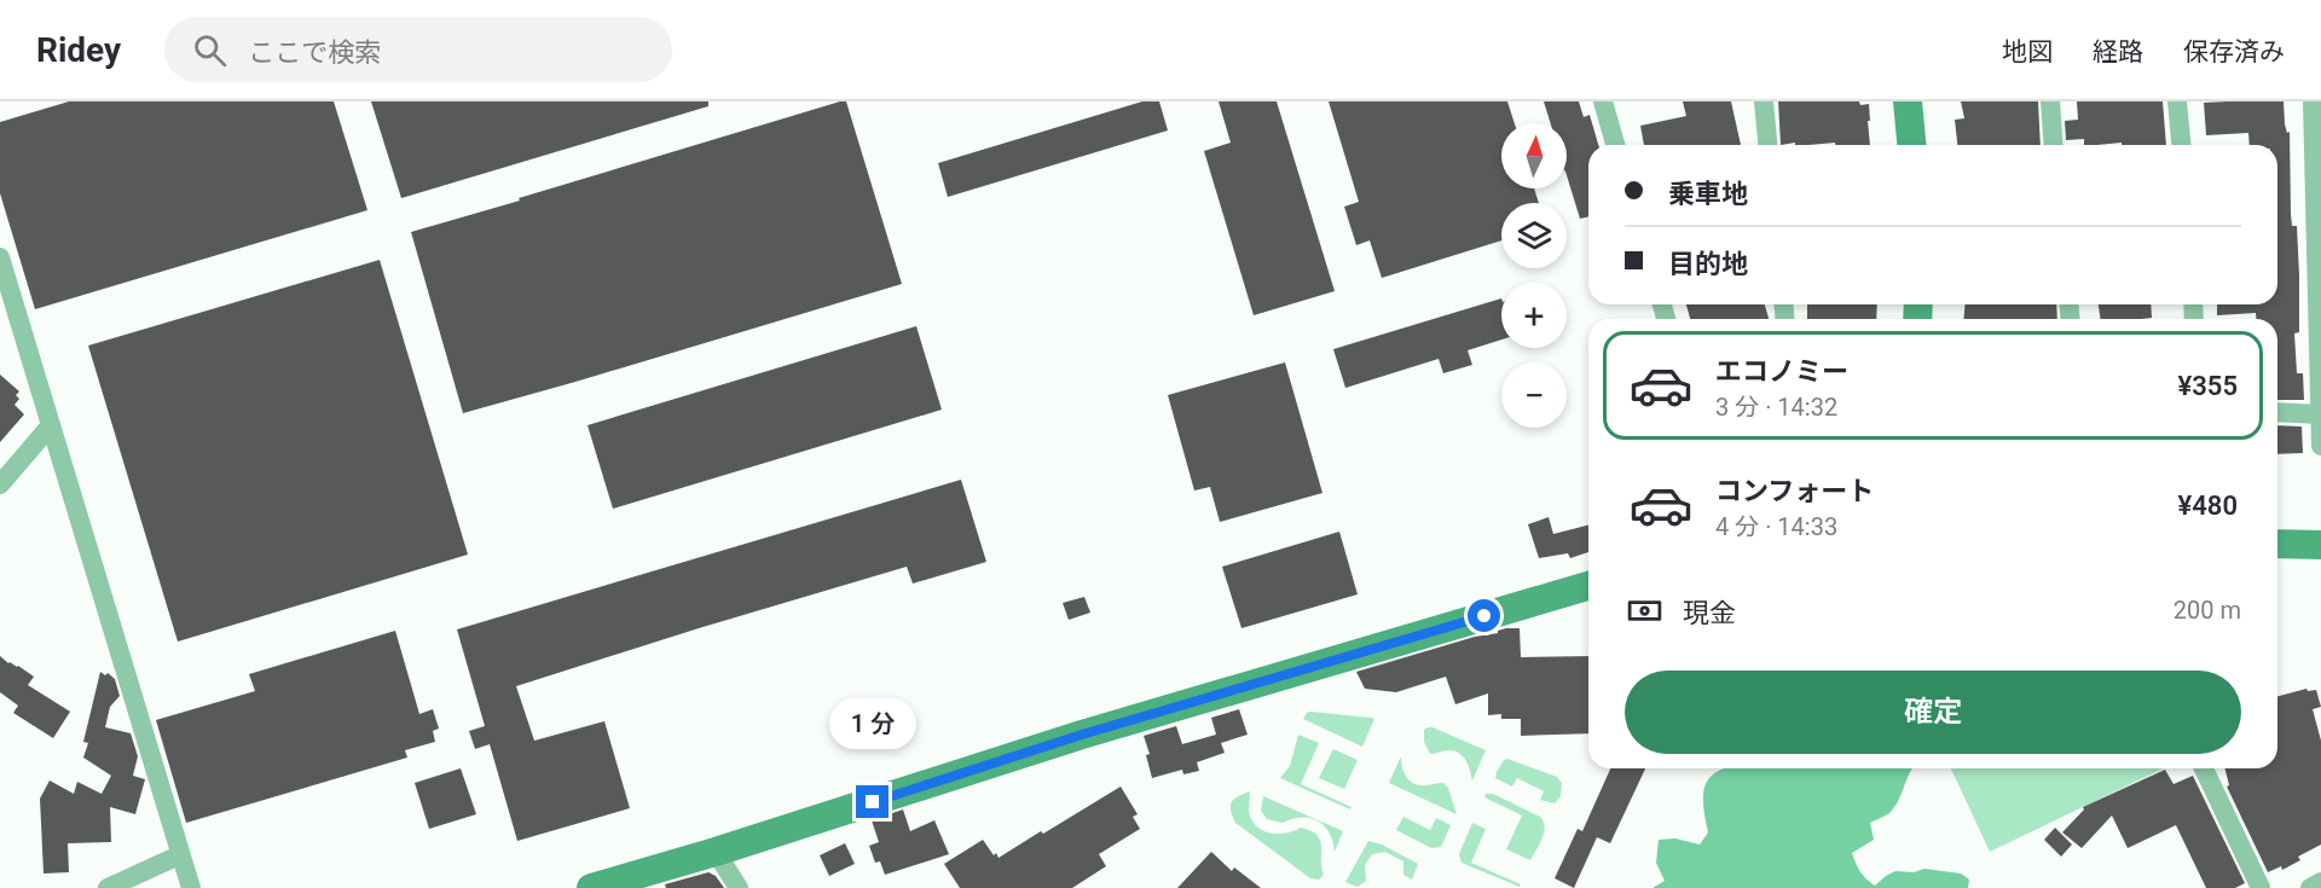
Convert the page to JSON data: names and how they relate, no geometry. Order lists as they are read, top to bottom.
{
  "north": "top",
  "page": {
    "header": "Ridey",
    "search": "ここで検索",
    "nav": ["地図", "経路", "保存済み"],
    "map_buttons": ["+", "−"],
    "banner": ["乗車地", "目的地"],
    "list": [
      {
        "name": "エコノミー",
        "note": "3 分 · 14:32",
        "value": "¥355"
      },
      {
        "name": "コンフォート",
        "note": "4 分 · 14:33",
        "value": "¥480"
      }
    ],
    "pay": ["現金", "200 m"],
    "buttons": "確定",
    "bubble": "1 分"
  }
}
